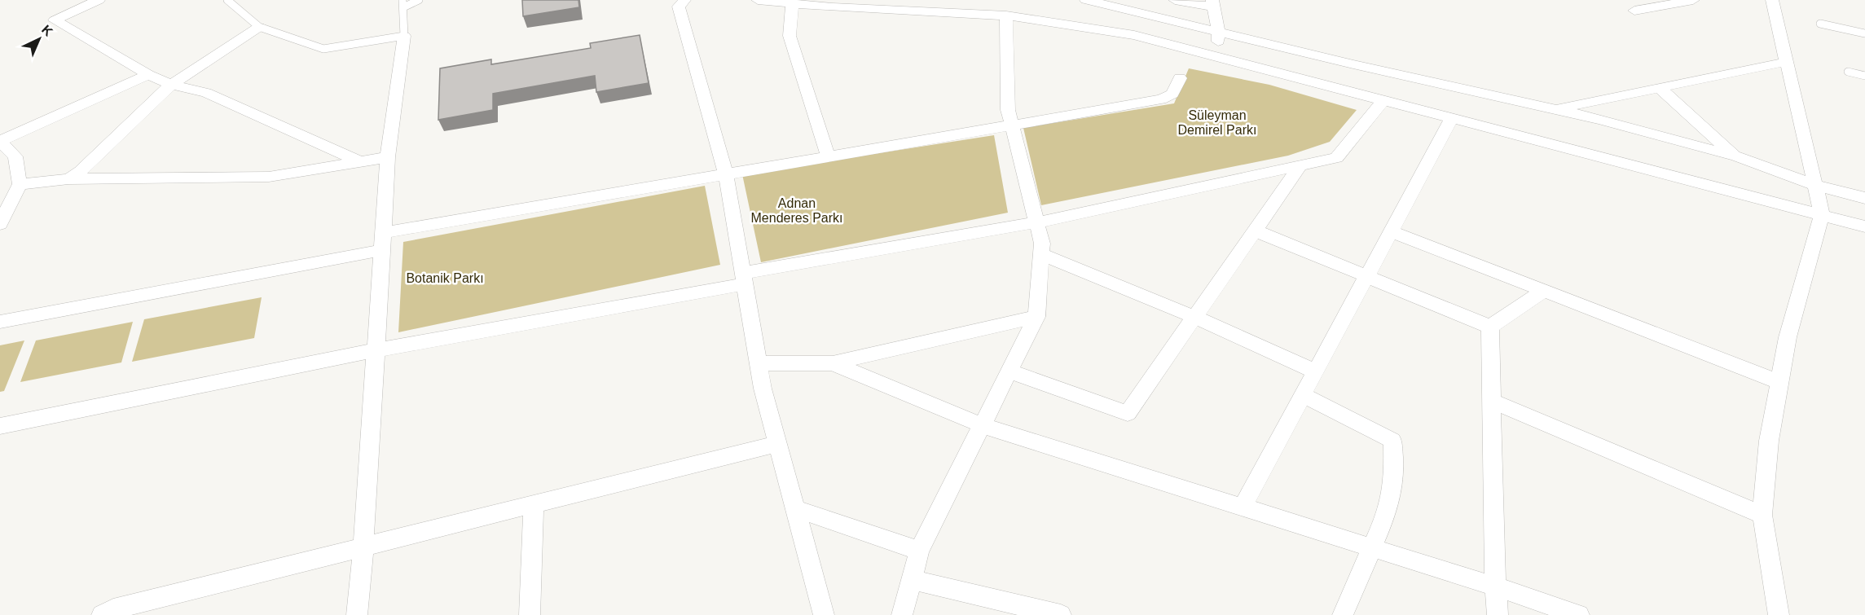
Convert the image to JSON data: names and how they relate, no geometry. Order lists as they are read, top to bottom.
{
  "parks": ["Süleyman Demirel Parkı", "Adnan Menderes Parkı", "Botanik Parkı"],
  "north": "top right"
}
